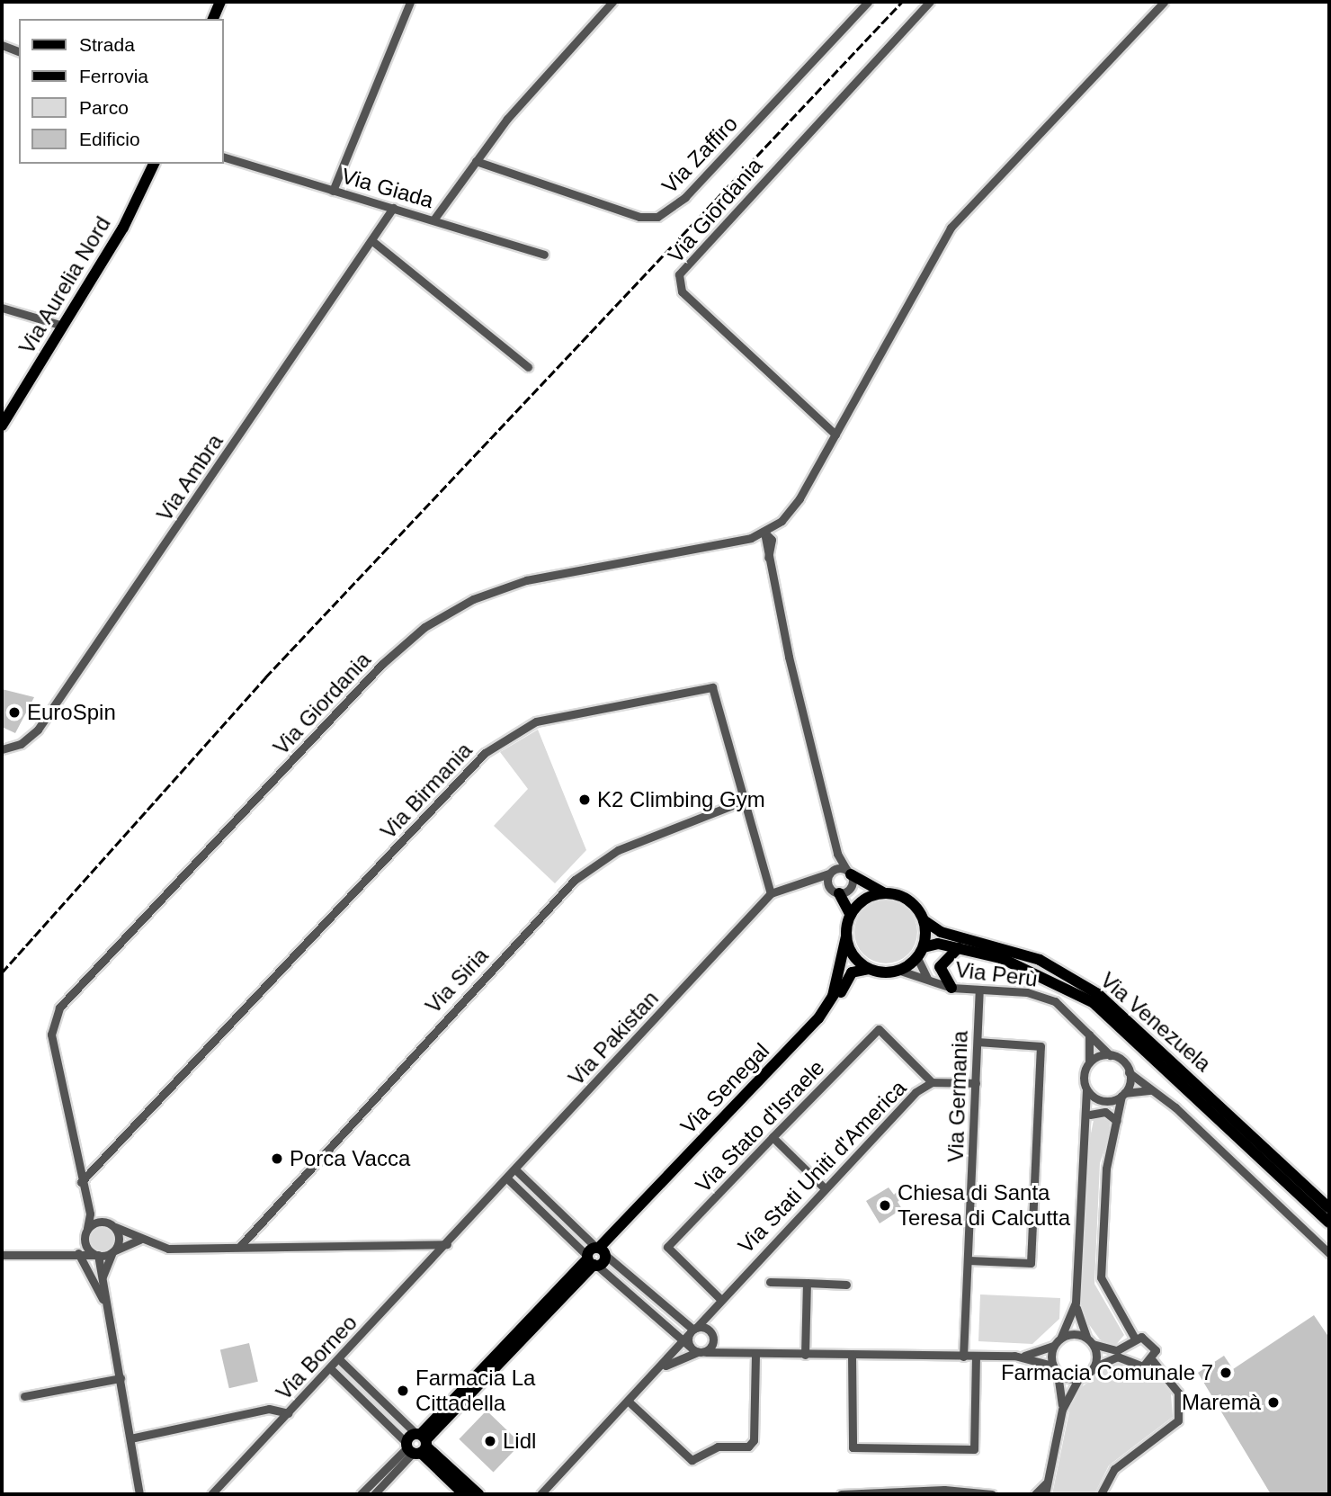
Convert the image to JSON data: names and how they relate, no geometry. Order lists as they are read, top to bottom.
{
  "streets": {
    "main road": ["Via Aurelia Nord", "Via Venezuela", "Via Senegal"],
    "street": [
      "Via Zaffiro",
      "Via Giada",
      "Via Giordania",
      "Via Ambra",
      "Via Birmania",
      "Via Perù",
      "Via Siria",
      "Via Pakistan",
      "Via Germania",
      "Via Stato d'Israele",
      "Via Stati Uniti d'America",
      "Via Borneo"
    ]
  },
  "crossings": [
    ["Via Giada", "Via Ambra"],
    ["Via Giordania", "Via Birmania"],
    ["Via Birmania", "Via Siria"],
    ["Via Birmania", "Via Pakistan"],
    ["Via Perù", "Via Venezuela"],
    ["Via Perù", "Via Senegal"],
    ["Via Perù", "Via Germania"],
    ["Via Venezuela", "Via Senegal"],
    ["Via Pakistan", "Via Borneo"],
    ["Via Germania", "Via Stati Uniti d'America"],
    ["Via Stato d'Israele", "Via Stati Uniti d'America"]
  ],
  "places": [
    "EuroSpin",
    "K2 Climbing Gym",
    "Porca Vacca",
    "Chiesa di Santa Teresa di Calcutta",
    "Farmacia Comunale 7",
    "Farmacia La Cittadella",
    "Maremà",
    "Lidl"
  ],
  "legend": [
    "Strada",
    "Ferrovia",
    "Parco",
    "Edificio"
  ]
}
